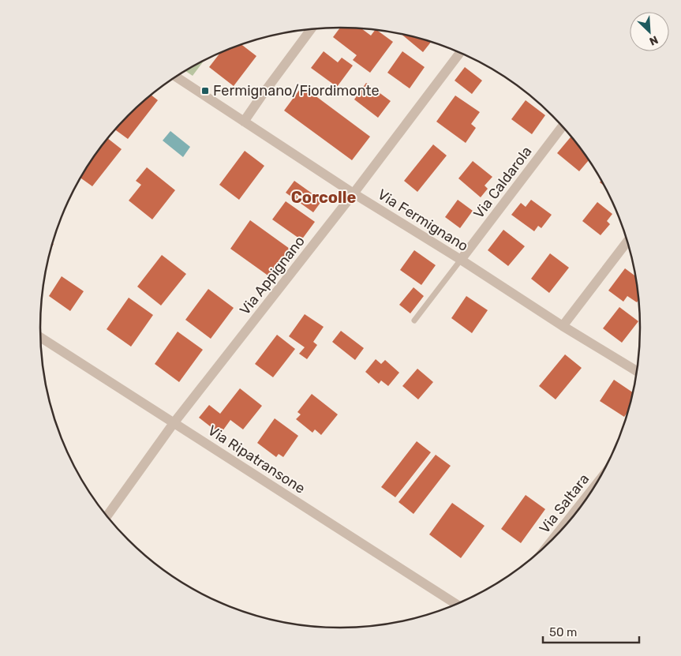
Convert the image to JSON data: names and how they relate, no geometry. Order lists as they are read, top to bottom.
{
  "streets": {
    "street": [
      "Via Caldarola",
      "Via Fermignano",
      "Via Appignano",
      "Via Ripatransone",
      "Via Saltara"
    ]
  },
  "crossings": [
    ["Via Caldarola", "Via Fermignano"],
    ["Via Fermignano", "Via Appignano"],
    ["Via Appignano", "Via Ripatransone"]
  ],
  "districts": ["Corcolle"],
  "places": {
    "transit": ["Fermignano/Fiordimonte"]
  },
  "scale_bar": "50 m",
  "north": "bottom right"
}
